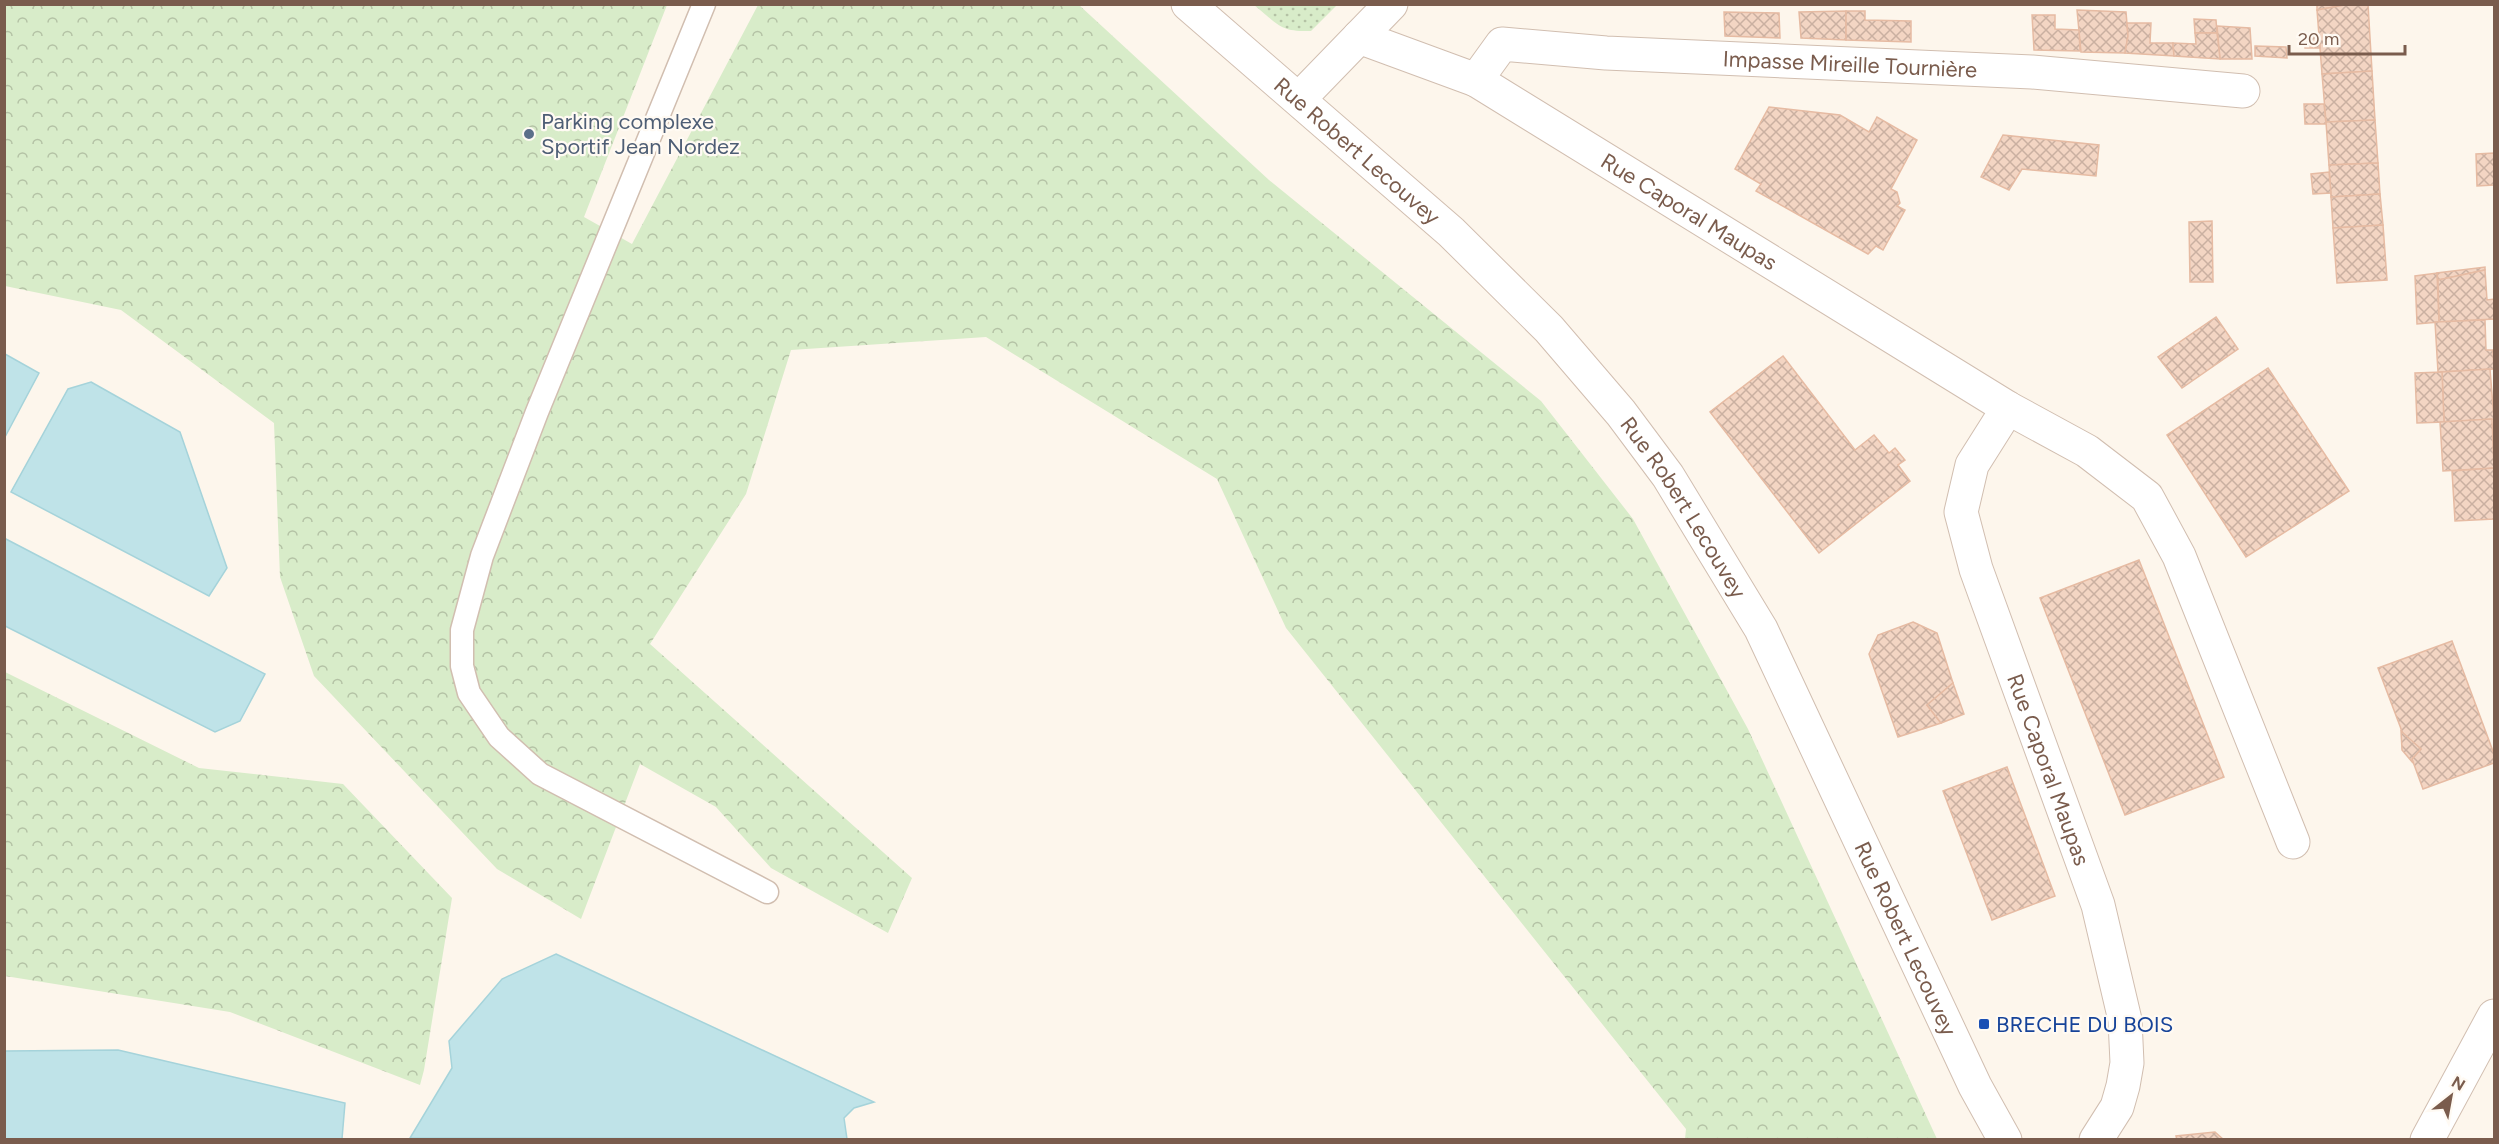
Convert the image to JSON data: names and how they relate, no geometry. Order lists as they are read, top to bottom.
{
  "streets": {
    "street": ["Impasse Mireille Tournière", "Rue Robert Lecouvey", "Rue Caporal Maupas"]
  },
  "crossings": [
    ["Impasse Mireille Tournière", "Rue Caporal Maupas"]
  ],
  "places": {
    "other": ["Parking complexe Sportif Jean Nordez"],
    "transit": ["BRECHE DU BOIS"]
  },
  "scale_bar": "20 m",
  "north": "top right"
}
